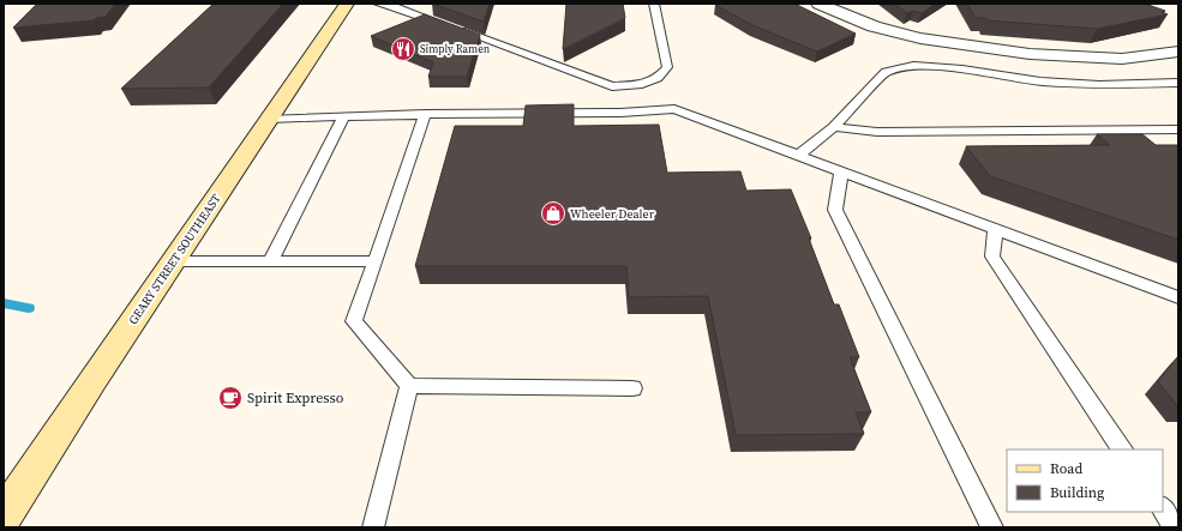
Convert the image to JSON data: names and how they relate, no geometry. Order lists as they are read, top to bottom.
{
  "streets": {
    "main road": ["GEARY STREET SOUTHEAST"]
  },
  "places": {
    "restaurant": ["Simply Ramen"],
    "shop": ["Wheeler Dealer"],
    "cafe": ["Spirit Expresso"]
  },
  "legend": ["Road", "Building"]
}
